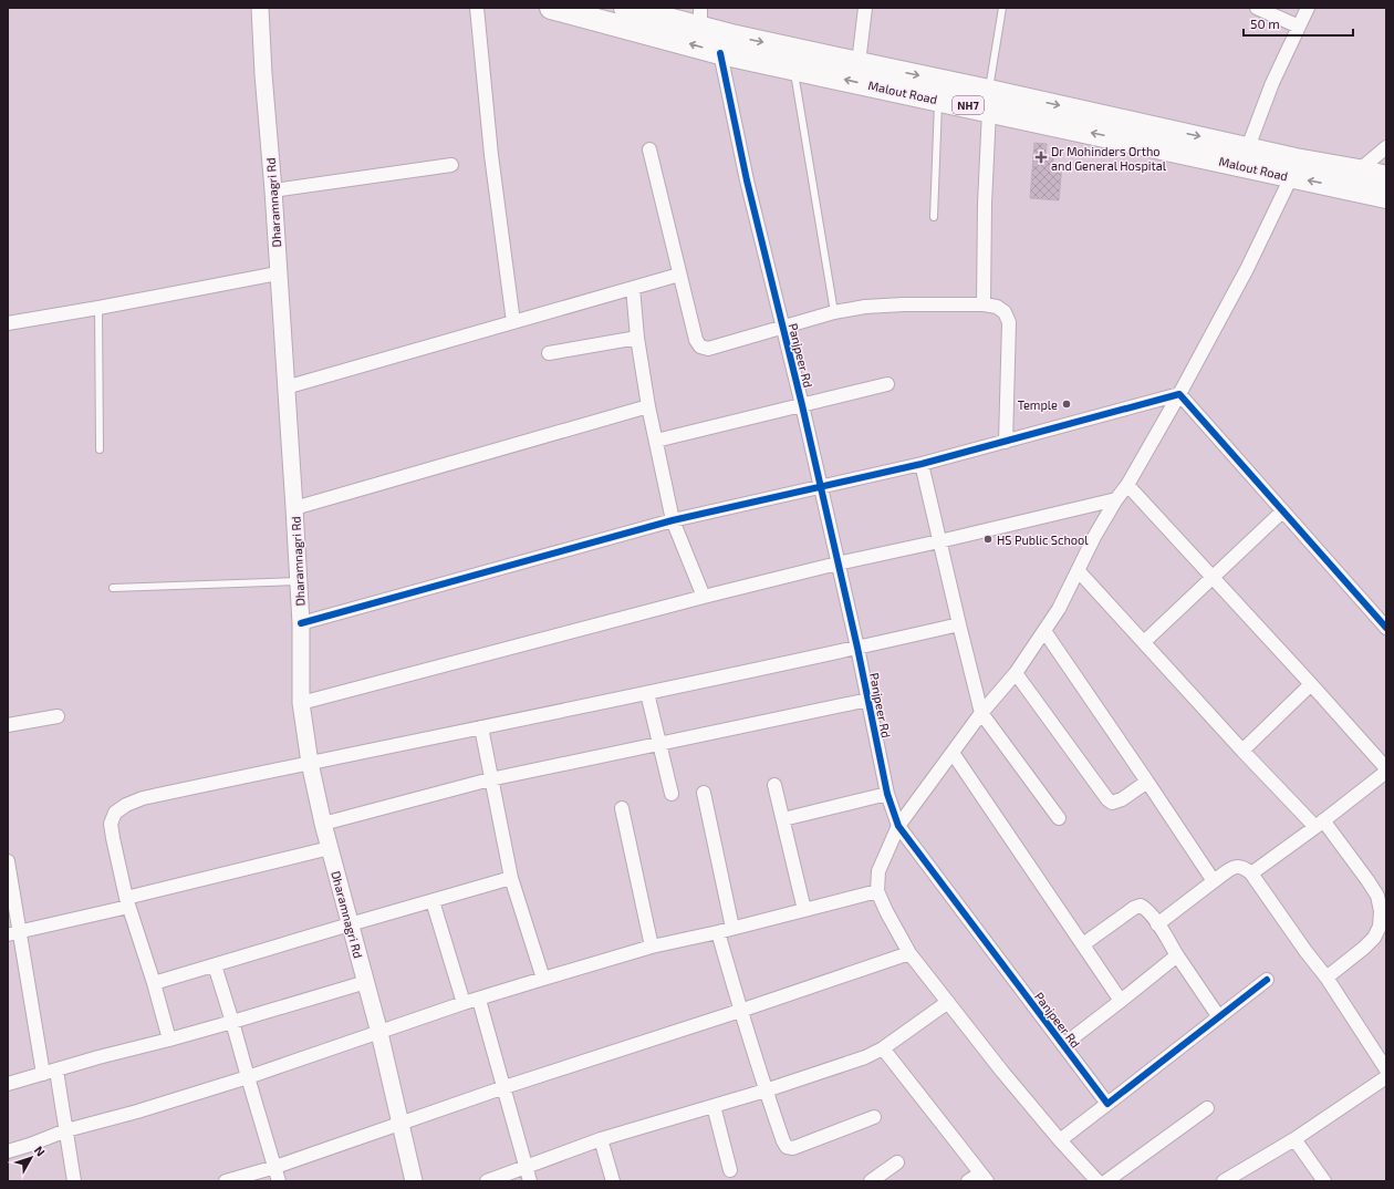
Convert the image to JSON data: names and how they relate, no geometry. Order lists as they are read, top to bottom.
{
  "streets": {
    "highway": ["Malout Road", "NH7"],
    "street": ["Dharamnagri Rd", "Panjpeer Rd"]
  },
  "crossings": [
    ["Malout Road", "Panjpeer Rd"]
  ],
  "places": {
    "health": ["Dr Mohinders Ortho and General Hospital"],
    "other": ["Temple", "HS Public School"]
  },
  "scale_bar": "50 m",
  "north": "top right"
}
